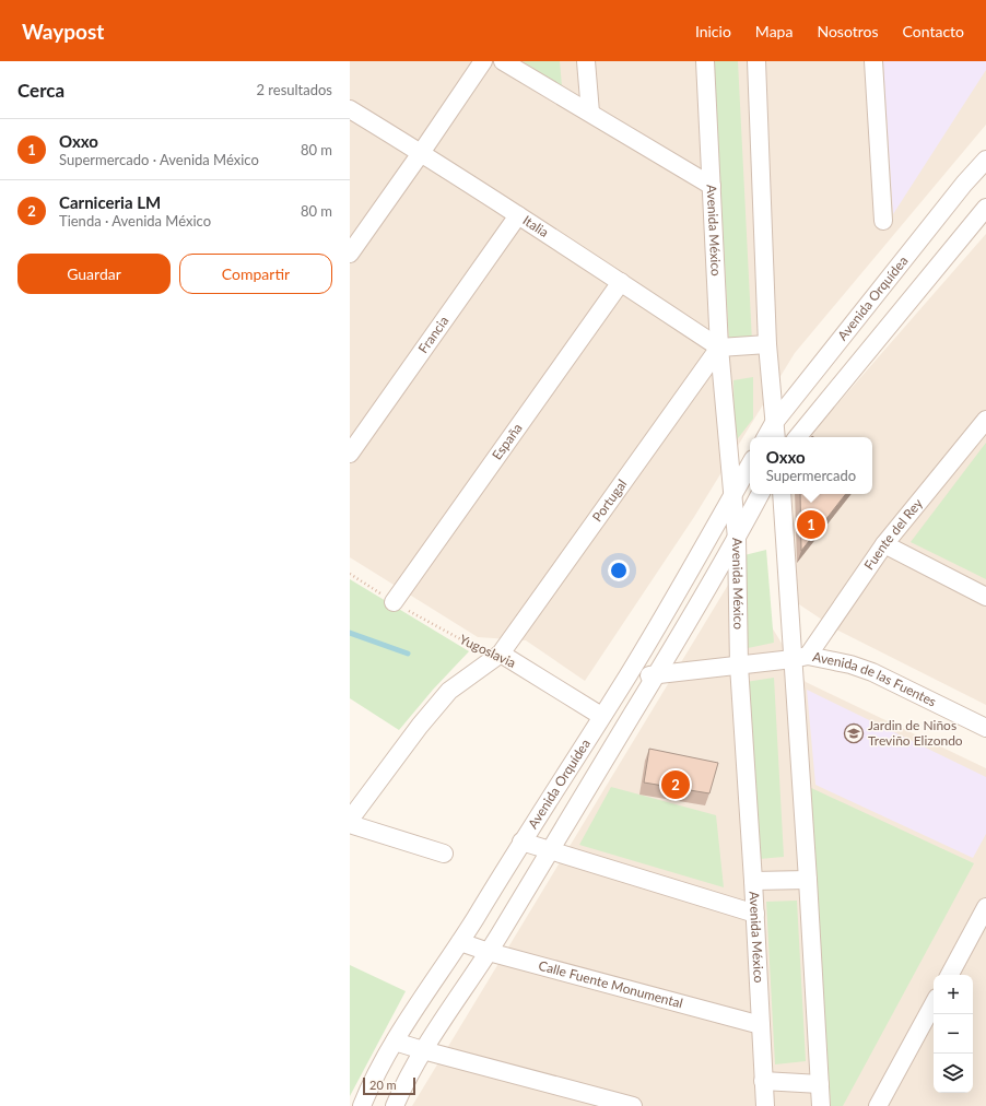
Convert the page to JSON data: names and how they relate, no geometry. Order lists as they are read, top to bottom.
{
  "streets": {
    "street": [
      "Italia",
      "Avenida México",
      "Avenida Orquídea",
      "Francia",
      "España",
      "Portugal",
      "Fuente del Rey",
      "Yugoslavia",
      "Avenida de las Fuentes",
      "Calle Fuente Monumental"
    ]
  },
  "crossings": [
    ["Italia", "Avenida México"],
    ["Italia", "Francia"],
    ["Italia", "España"],
    ["Italia", "Portugal"],
    ["Avenida México", "Avenida Orquídea"],
    ["Avenida México", "Portugal"],
    ["Avenida México", "Avenida de las Fuentes"],
    ["Avenida México", "Calle Fuente Monumental"],
    ["Avenida Orquídea", "Yugoslavia"],
    ["Avenida Orquídea", "Avenida de las Fuentes"],
    ["Avenida Orquídea", "Calle Fuente Monumental"],
    ["España", "Yugoslavia"],
    ["Portugal", "Yugoslavia"],
    ["Fuente del Rey", "Avenida de las Fuentes"]
  ],
  "places": {
    "school or university": ["Jardin de Niños Treviño Elizondo"]
  },
  "scale_bar": "20 m",
  "page": {
    "header": "Waypost",
    "nav": [
      "Inicio",
      "Mapa",
      "Nosotros",
      "Contacto"
    ],
    "heading": ["Cerca", "2 resultados"],
    "list": [
      {
        "mark": "1",
        "name": "Oxxo",
        "note": "Supermercado · Avenida México",
        "value": "80 m"
      },
      {
        "mark": "2",
        "name": "Carniceria LM",
        "note": "Tienda · Avenida México",
        "value": "80 m"
      }
    ],
    "buttons": ["Guardar", "Compartir"],
    "popup": ["Oxxo", "Supermercado"],
    "pins": ["1", "2"],
    "map_buttons": ["+", "−"],
    "scale": "20 m"
  }
}
